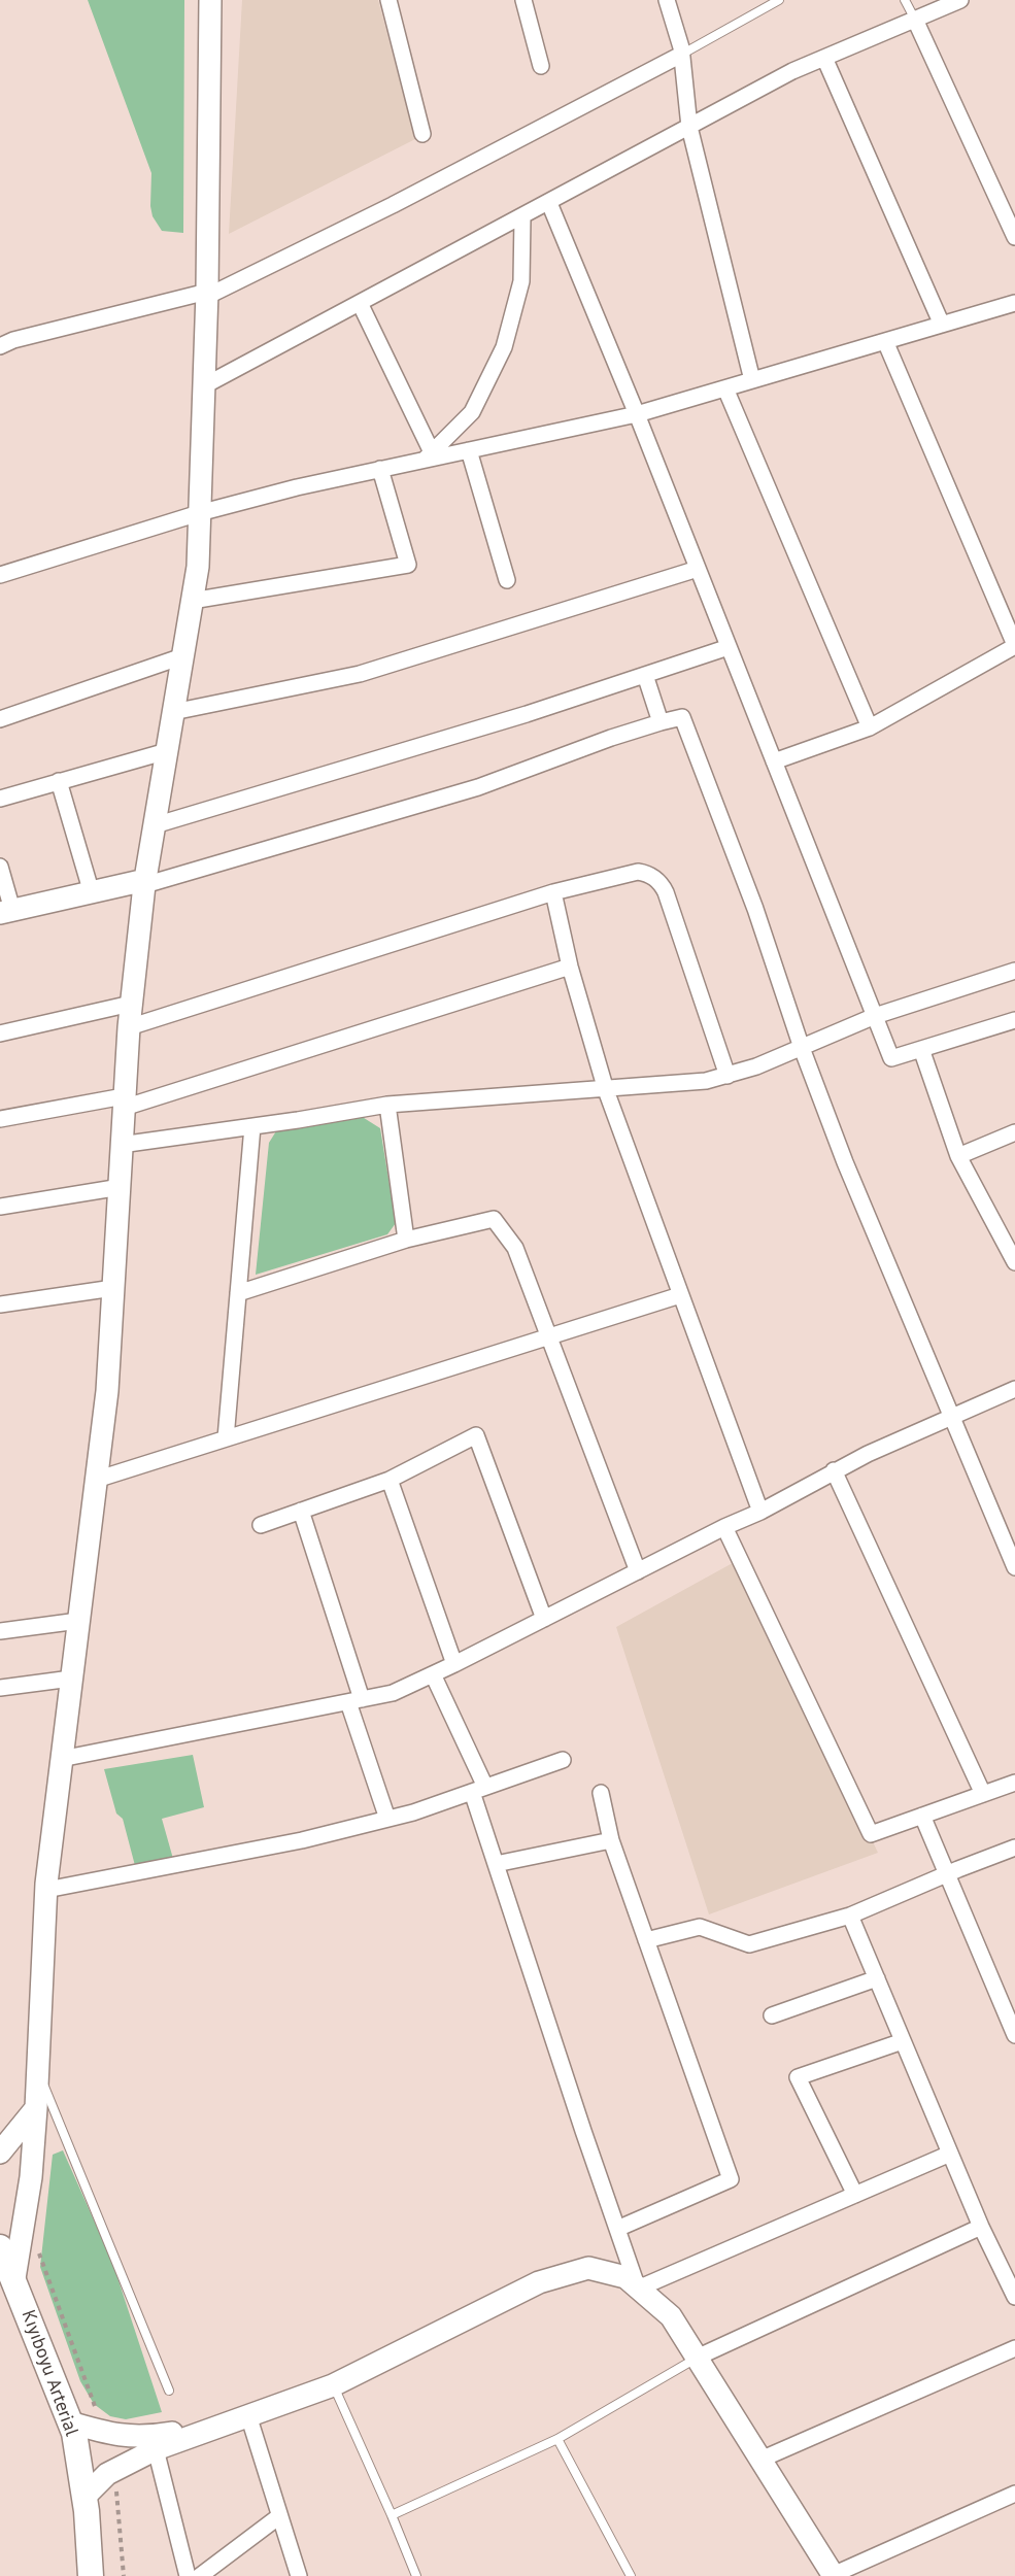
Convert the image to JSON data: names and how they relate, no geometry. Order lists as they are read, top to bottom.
{
  "streets": {
    "main road": ["Kıyıboyu Arterial"]
  }
}
